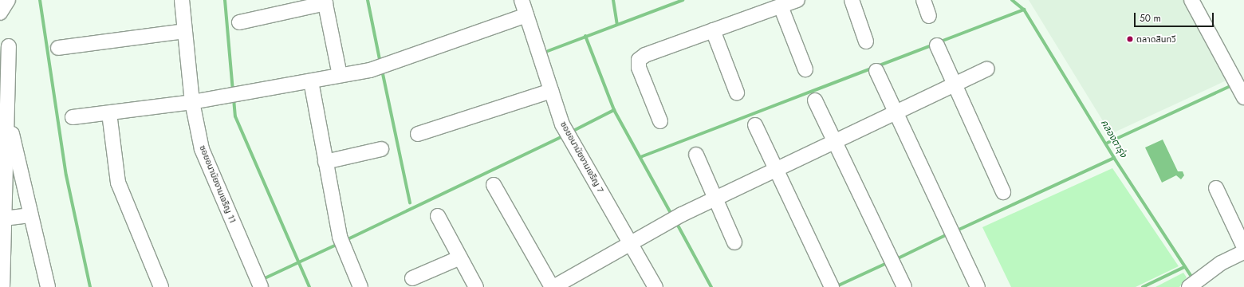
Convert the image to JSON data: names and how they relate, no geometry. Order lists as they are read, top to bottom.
{
  "streets": {
    "street": ["ซอยอนามัยงามเจริญ 7", "ซอยอนามัยงามเจริญ 11"]
  },
  "water": ["คลองตารุ่ง"],
  "places": ["ตลาดสินทวี"],
  "scale_bar": "50 m"
}
